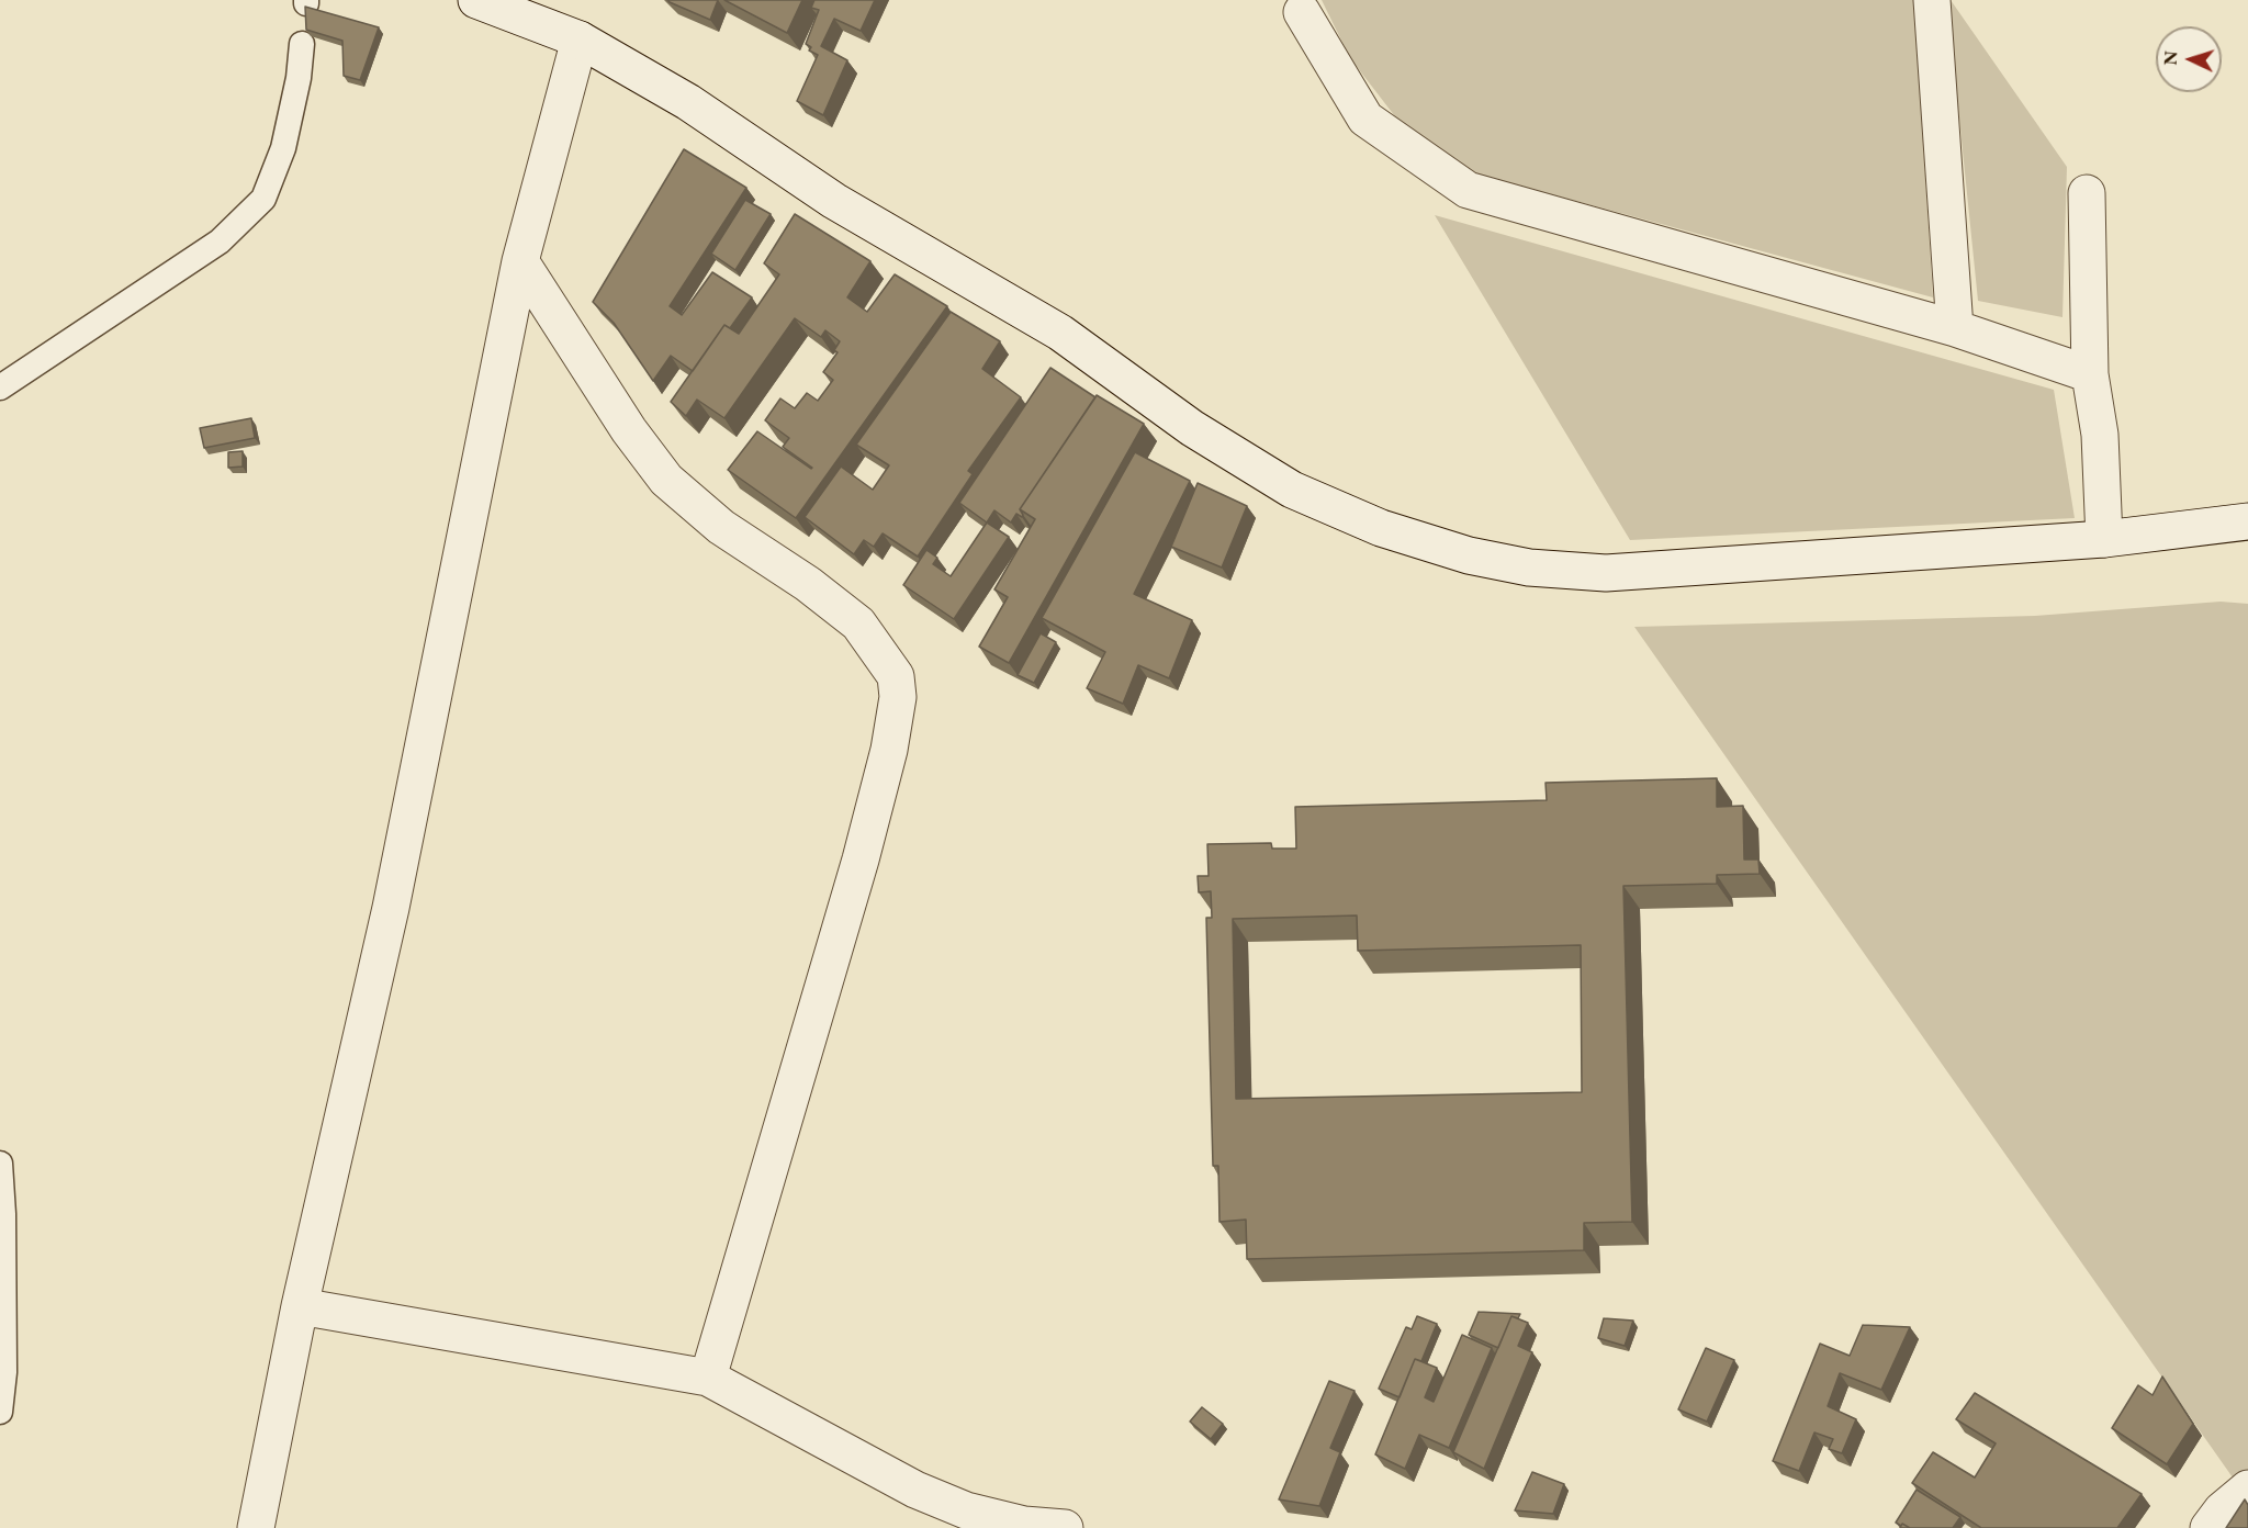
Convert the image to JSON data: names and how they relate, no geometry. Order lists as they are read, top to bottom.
{
  "north": "left"
}
